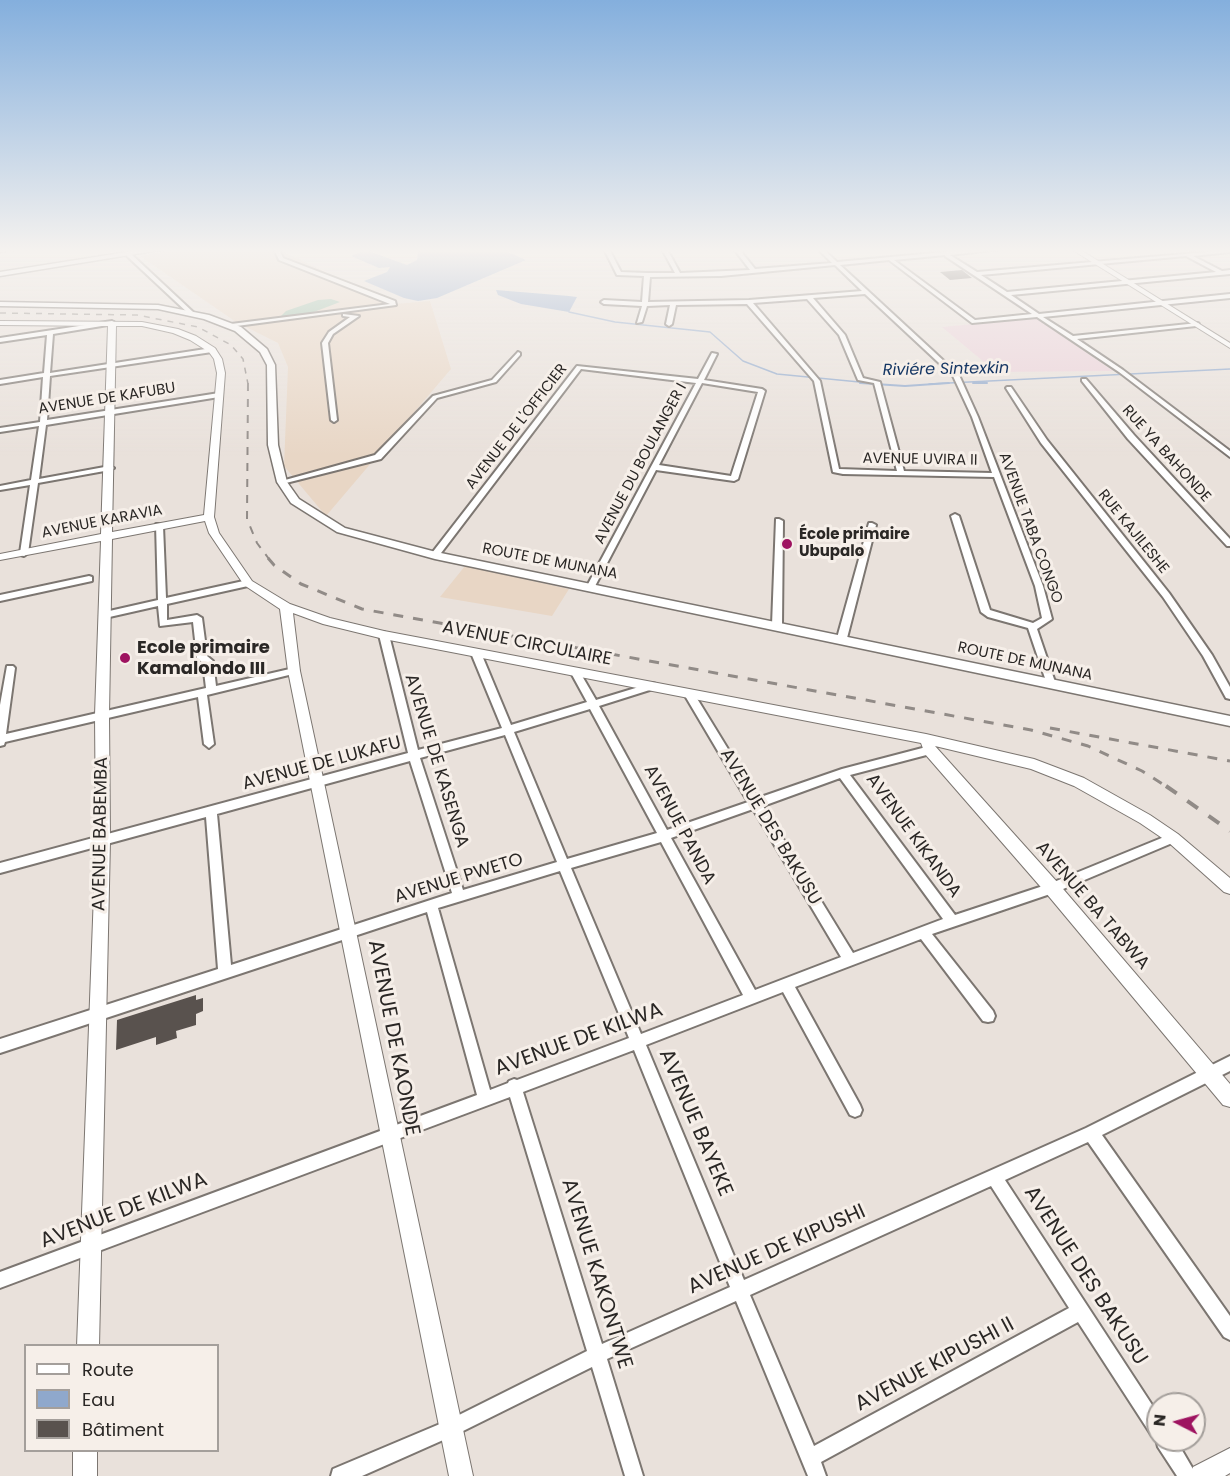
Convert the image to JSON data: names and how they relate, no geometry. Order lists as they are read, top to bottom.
{
  "streets": {
    "main road": ["ROUTE DE MUNANA"],
    "street": [
      "AVENUE DE KAFUBU",
      "AVENUE DE L'OFFICIER",
      "RUE YA BAHONDE",
      "AVENUE UVIRA II",
      "AVENUE DU BOULANGER I",
      "AVENUE KARAVIA",
      "AVENUE TABA CONGO",
      "RUE KAJILESHE",
      "AVENUE CIRCULAIRE",
      "AVENUE DE KASENGA",
      "AVENUE DE LUKAFU",
      "AVENUE PANDA",
      "AVENUE DES BAKUSU",
      "AVENUE BABEMBA",
      "AVENUE KIKANDA",
      "AVENUE PWETO",
      "AVENUE BA TABWA",
      "AVENUE DE KAONDE",
      "AVENUE DE KILWA",
      "AVENUE BAYEKE",
      "AVENUE DE KIPUSHI",
      "AVENUE KAKONTWE",
      "AVENUE KIPUSHI II"
    ]
  },
  "crossings": [
    ["AVENUE DE KAFUBU", "AVENUE CIRCULAIRE"],
    ["AVENUE DE KAFUBU", "AVENUE BABEMBA"],
    ["AVENUE DE L'OFFICIER", "AVENUE DU BOULANGER I"],
    ["AVENUE DE L'OFFICIER", "ROUTE DE MUNANA"],
    ["AVENUE UVIRA II", "AVENUE TABA CONGO"],
    ["AVENUE DU BOULANGER I", "ROUTE DE MUNANA"],
    ["AVENUE KARAVIA", "AVENUE CIRCULAIRE"],
    ["AVENUE KARAVIA", "AVENUE BABEMBA"],
    ["AVENUE TABA CONGO", "ROUTE DE MUNANA"],
    ["AVENUE CIRCULAIRE", "AVENUE DE KASENGA"],
    ["AVENUE CIRCULAIRE", "AVENUE DE LUKAFU"],
    ["AVENUE CIRCULAIRE", "AVENUE PANDA"],
    ["AVENUE CIRCULAIRE", "AVENUE DES BAKUSU"],
    ["AVENUE CIRCULAIRE", "AVENUE PWETO"],
    ["AVENUE CIRCULAIRE", "AVENUE BA TABWA"],
    ["AVENUE CIRCULAIRE", "AVENUE DE KAONDE"],
    ["AVENUE CIRCULAIRE", "AVENUE DE KILWA"],
    ["AVENUE CIRCULAIRE", "AVENUE BAYEKE"],
    ["AVENUE DE KASENGA", "AVENUE DE LUKAFU"],
    ["AVENUE DE KASENGA", "AVENUE PWETO"],
    ["AVENUE DE LUKAFU", "AVENUE PANDA"],
    ["AVENUE DE LUKAFU", "AVENUE BABEMBA"],
    ["AVENUE DE LUKAFU", "AVENUE DE KAONDE"],
    ["AVENUE DE LUKAFU", "AVENUE BAYEKE"],
    ["AVENUE PANDA", "AVENUE PWETO"],
    ["AVENUE PANDA", "AVENUE DE KILWA"],
    ["AVENUE DES BAKUSU", "AVENUE PWETO"],
    ["AVENUE DES BAKUSU", "AVENUE DE KILWA"],
    ["AVENUE DES BAKUSU", "AVENUE DE KIPUSHI"],
    ["AVENUE DES BAKUSU", "AVENUE KIPUSHI II"],
    ["AVENUE BABEMBA", "AVENUE PWETO"],
    ["AVENUE BABEMBA", "AVENUE DE KILWA"],
    ["AVENUE KIKANDA", "AVENUE PWETO"],
    ["AVENUE KIKANDA", "AVENUE DE KILWA"],
    ["AVENUE PWETO", "AVENUE BA TABWA"],
    ["AVENUE PWETO", "AVENUE DE KAONDE"],
    ["AVENUE PWETO", "AVENUE BAYEKE"],
    ["AVENUE BA TABWA", "AVENUE DE KILWA"],
    ["AVENUE BA TABWA", "AVENUE DE KIPUSHI"],
    ["AVENUE DE KAONDE", "AVENUE DE KILWA"],
    ["AVENUE DE KAONDE", "AVENUE DE KIPUSHI"],
    ["AVENUE DE KILWA", "AVENUE BAYEKE"],
    ["AVENUE DE KILWA", "AVENUE KAKONTWE"],
    ["AVENUE BAYEKE", "AVENUE DE KIPUSHI"],
    ["AVENUE BAYEKE", "AVENUE KIPUSHI II"],
    ["AVENUE DE KIPUSHI", "AVENUE KAKONTWE"]
  ],
  "water": ["Riviére Sintexkin"],
  "places": ["École primaire Ubupalo", "Ecole primaire Kamalondo III"],
  "legend": ["Route", "Eau", "Bâtiment"],
  "north": "left"
}
